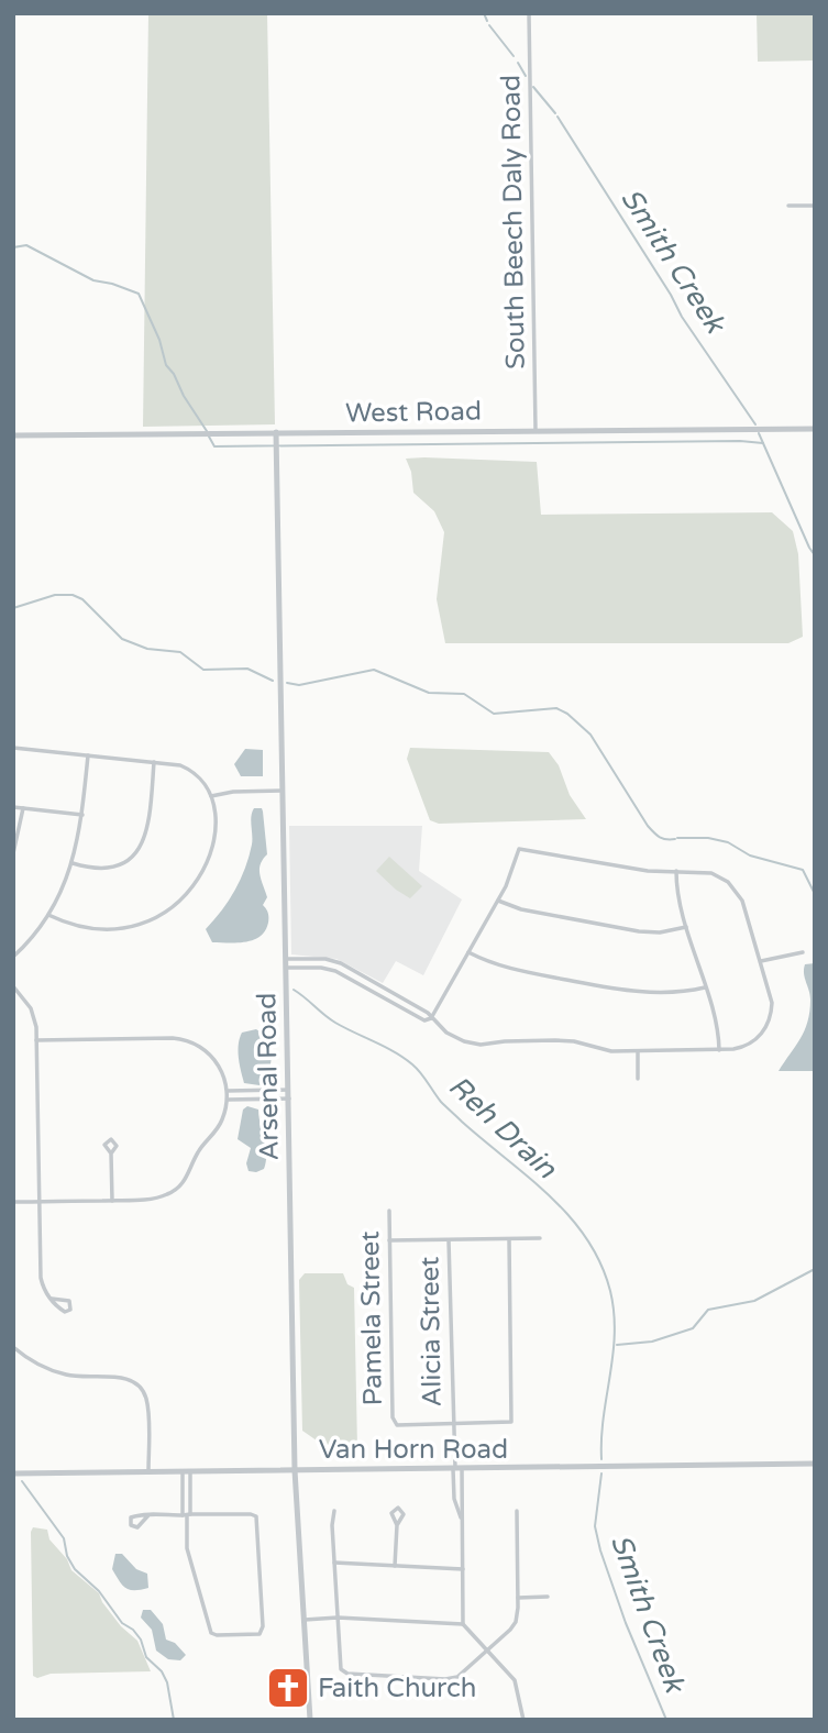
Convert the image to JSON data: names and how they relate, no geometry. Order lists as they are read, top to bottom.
{
  "streets": {
    "street": [
      "South Beech Daly Road",
      "West Road",
      "Arsenal Road",
      "Pamela Street",
      "Alicia Street",
      "Van Horn Road"
    ]
  },
  "crossings": [
    ["South Beech Daly Road", "West Road"],
    ["West Road", "Arsenal Road"],
    ["Arsenal Road", "Van Horn Road"],
    ["Pamela Street", "Alicia Street"],
    ["Alicia Street", "Van Horn Road"]
  ],
  "water": ["Smith Creek", "Reh Drain"],
  "places": {
    "church": ["Faith Church"]
  }
}
